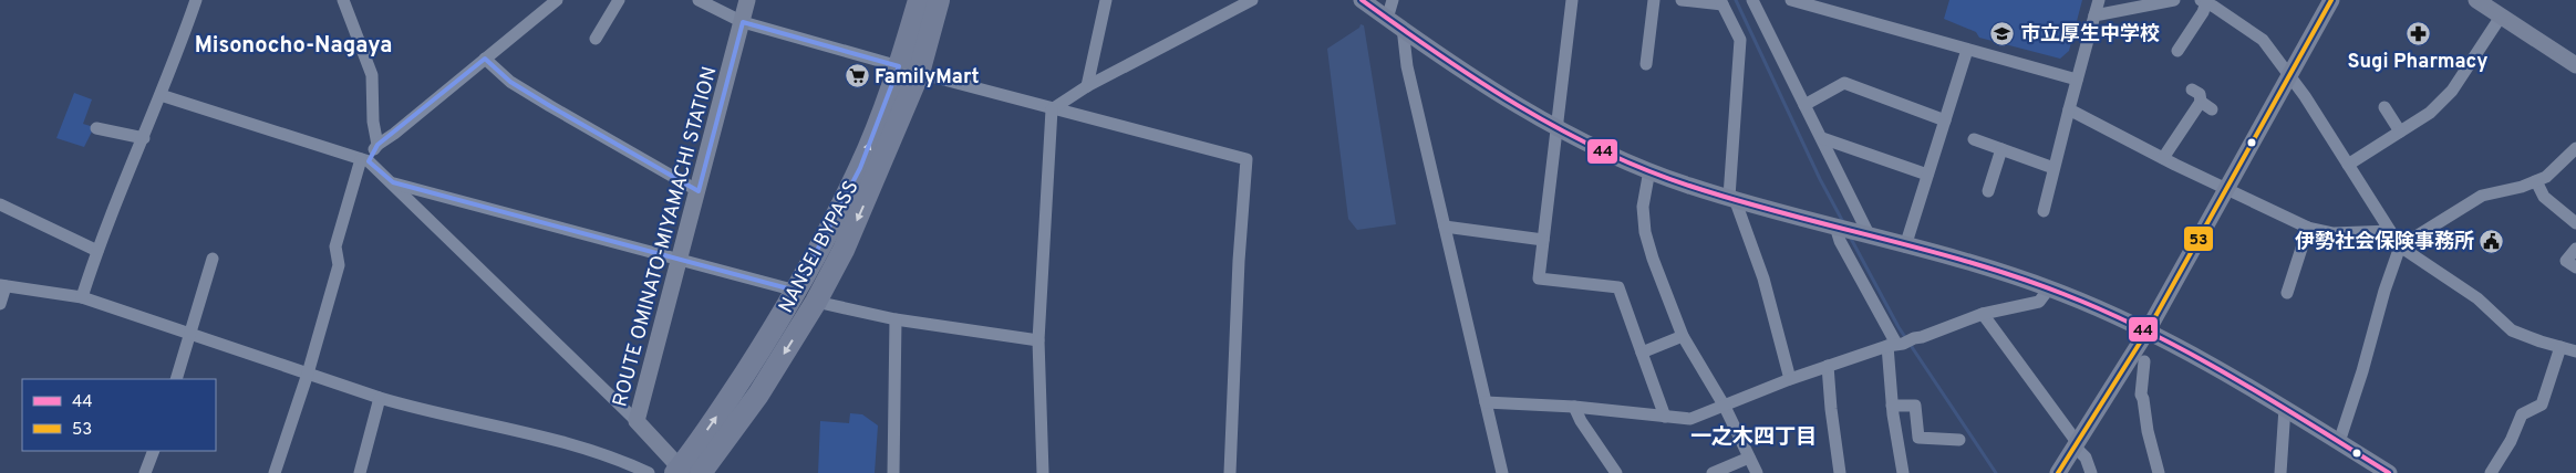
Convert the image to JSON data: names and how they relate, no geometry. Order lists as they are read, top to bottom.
{
  "streets": {
    "highway": ["NANSEI BYPASS"],
    "street": ["ROUTE OMINATO-MIYAMACHI STATION"]
  },
  "crossings": [
    ["ROUTE OMINATO-MIYAMACHI STATION", "NANSEI BYPASS"]
  ],
  "districts": ["Misonocho-Nagaya", "一之木四丁目"],
  "places": {
    "school or university": ["市立厚生中学校"],
    "pharmacy": ["Sugi Pharmacy"],
    "supermarket": ["FamilyMart"],
    "public building": ["伊勢社会保険事務所"]
  },
  "lines": ["transit line 44", "transit line 53"],
  "legend": ["44", "53"]
}
